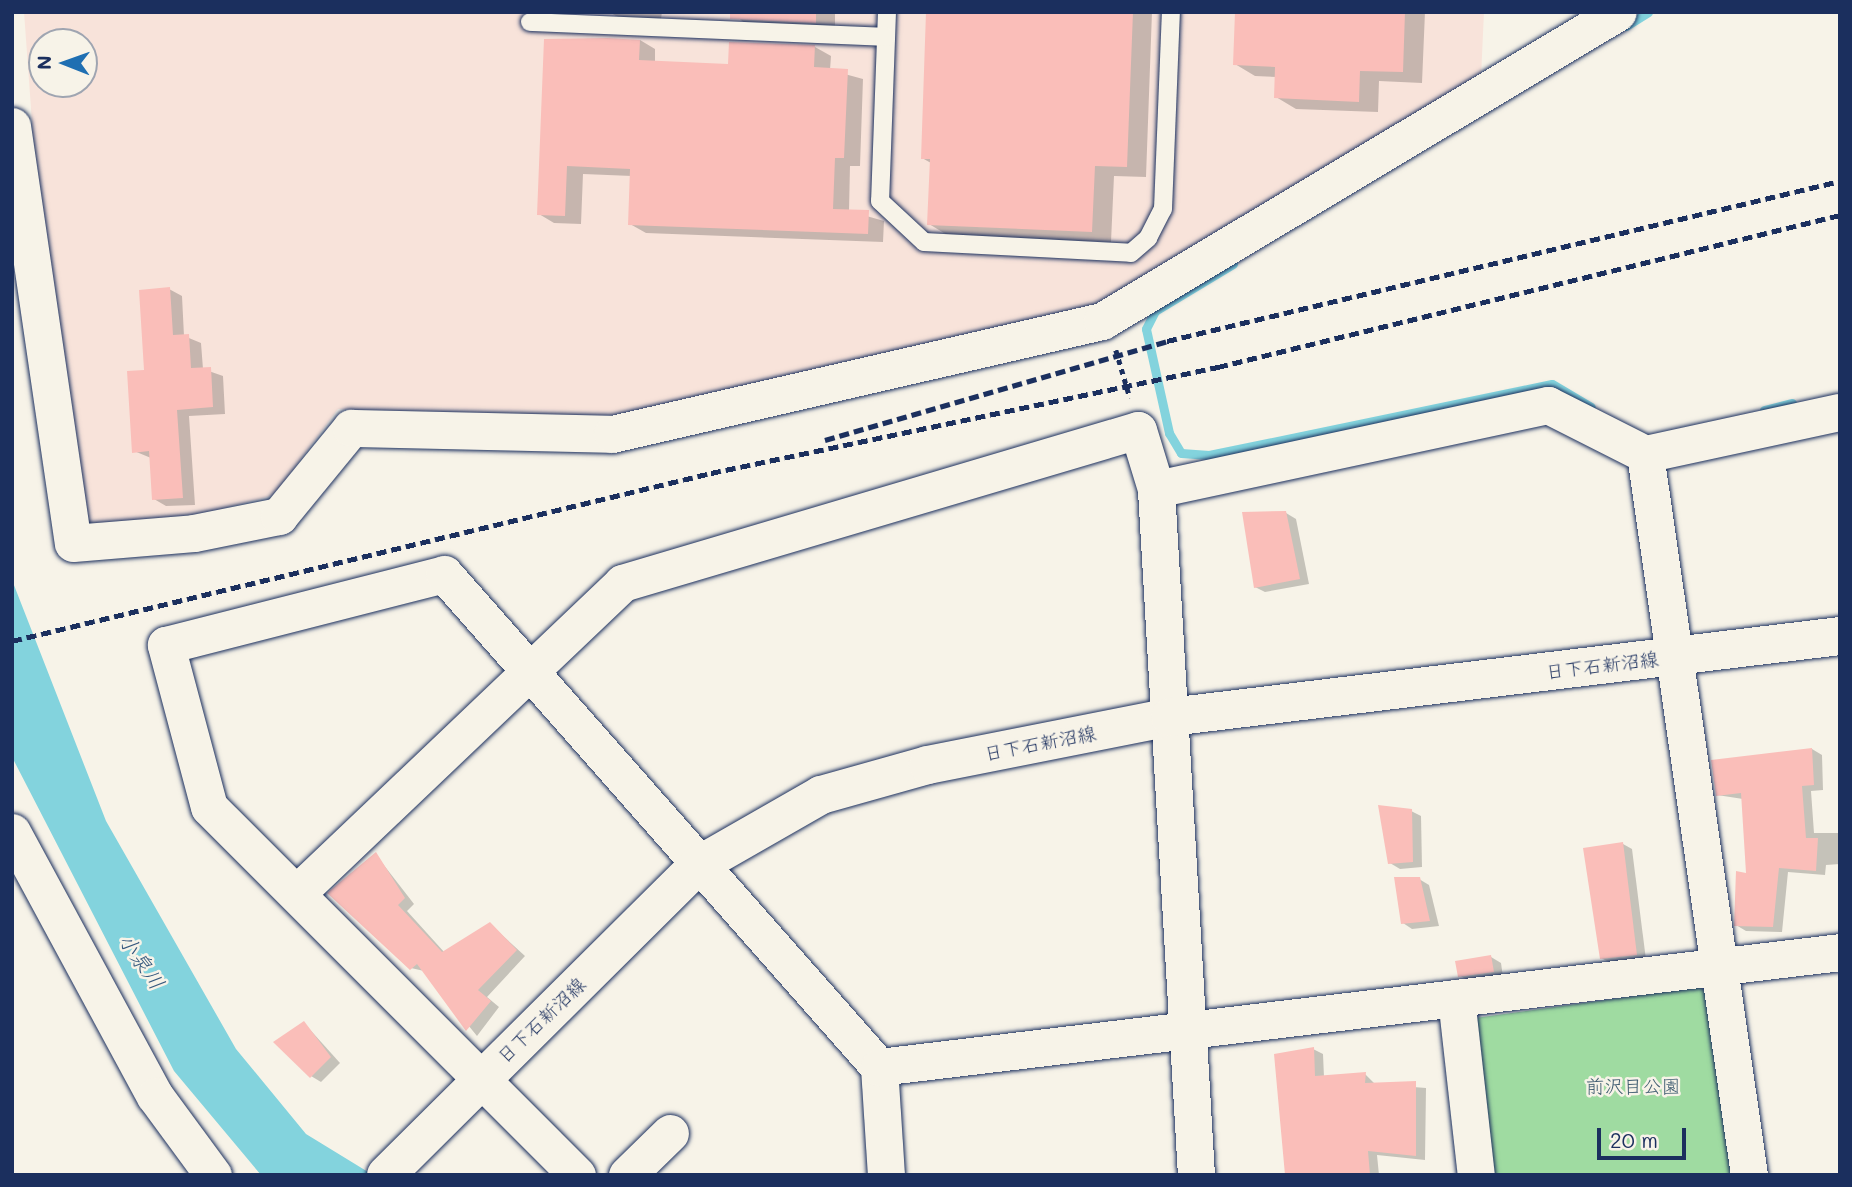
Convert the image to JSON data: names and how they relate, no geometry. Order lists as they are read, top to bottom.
{
  "streets": {
    "main road": ["日下石新沼線"]
  },
  "water": ["小泉川"],
  "parks": ["前沢目公園"],
  "scale_bar": "20 m",
  "north": "left"
}
